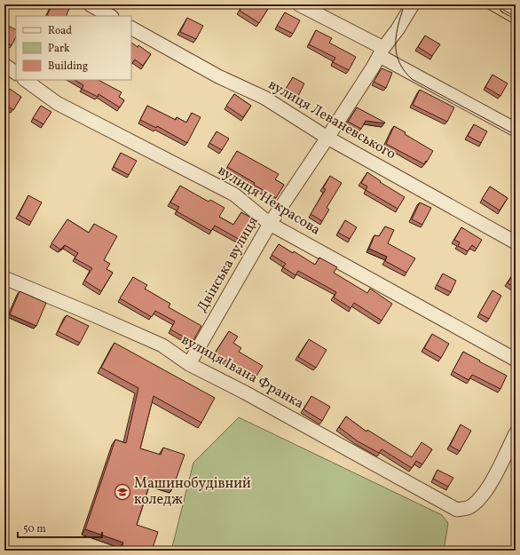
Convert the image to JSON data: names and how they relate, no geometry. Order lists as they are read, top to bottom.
{
  "streets": {
    "street": [
      "вулиця Леваневського",
      "вулиця Некрасова",
      "Двінська вулиця",
      "вулиця Івана Франка"
    ]
  },
  "crossings": [
    ["вулиця Леваневського", "Двінська вулиця"],
    ["вулиця Некрасова", "Двінська вулиця"],
    ["Двінська вулиця", "вулиця Івана Франка"]
  ],
  "places": {
    "school or university": ["Машинобудівний коледж"]
  },
  "legend": ["Road", "Park", "Building"],
  "scale_bar": "50 m"
}
